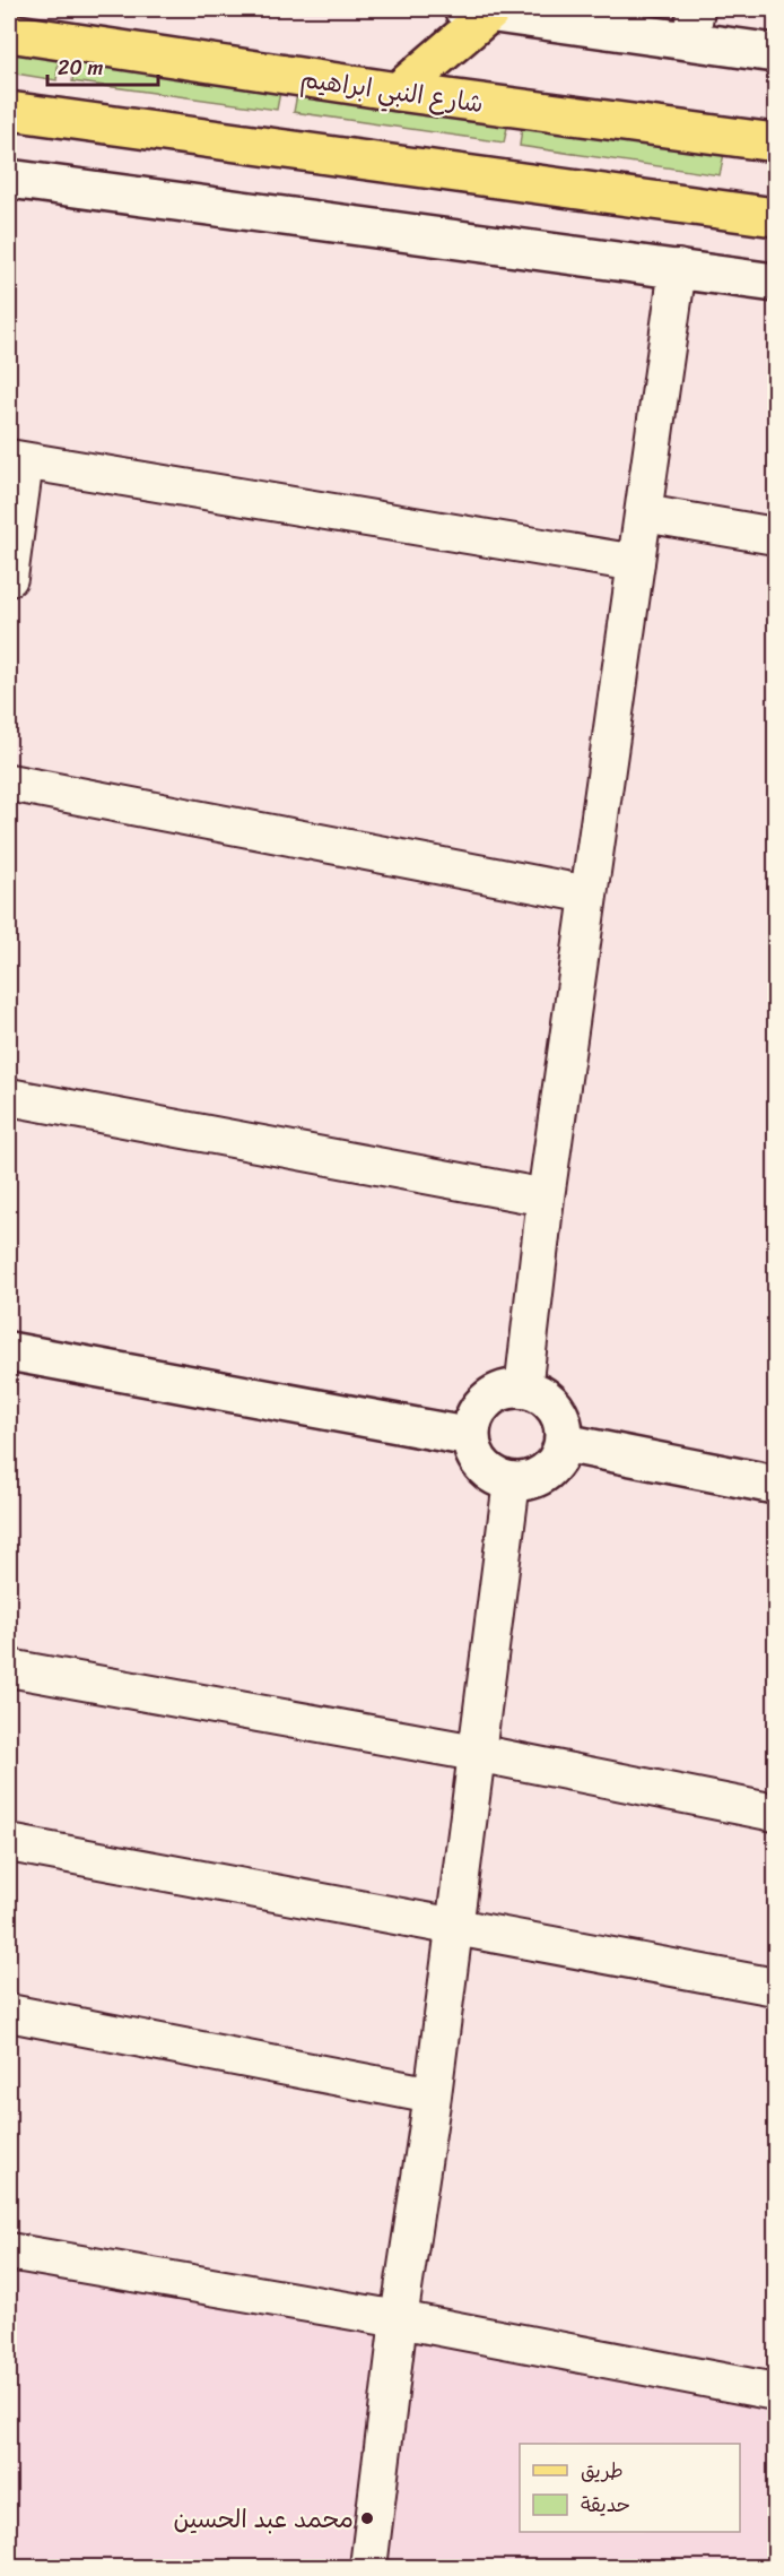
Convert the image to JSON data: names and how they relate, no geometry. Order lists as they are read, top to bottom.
{
  "streets": {
    "main road": ["شارع النبي ابراهيم"]
  },
  "places": ["محمد عبد الحسين"],
  "legend": ["طريق", "حديقة"],
  "scale_bar": "20 m"
}
